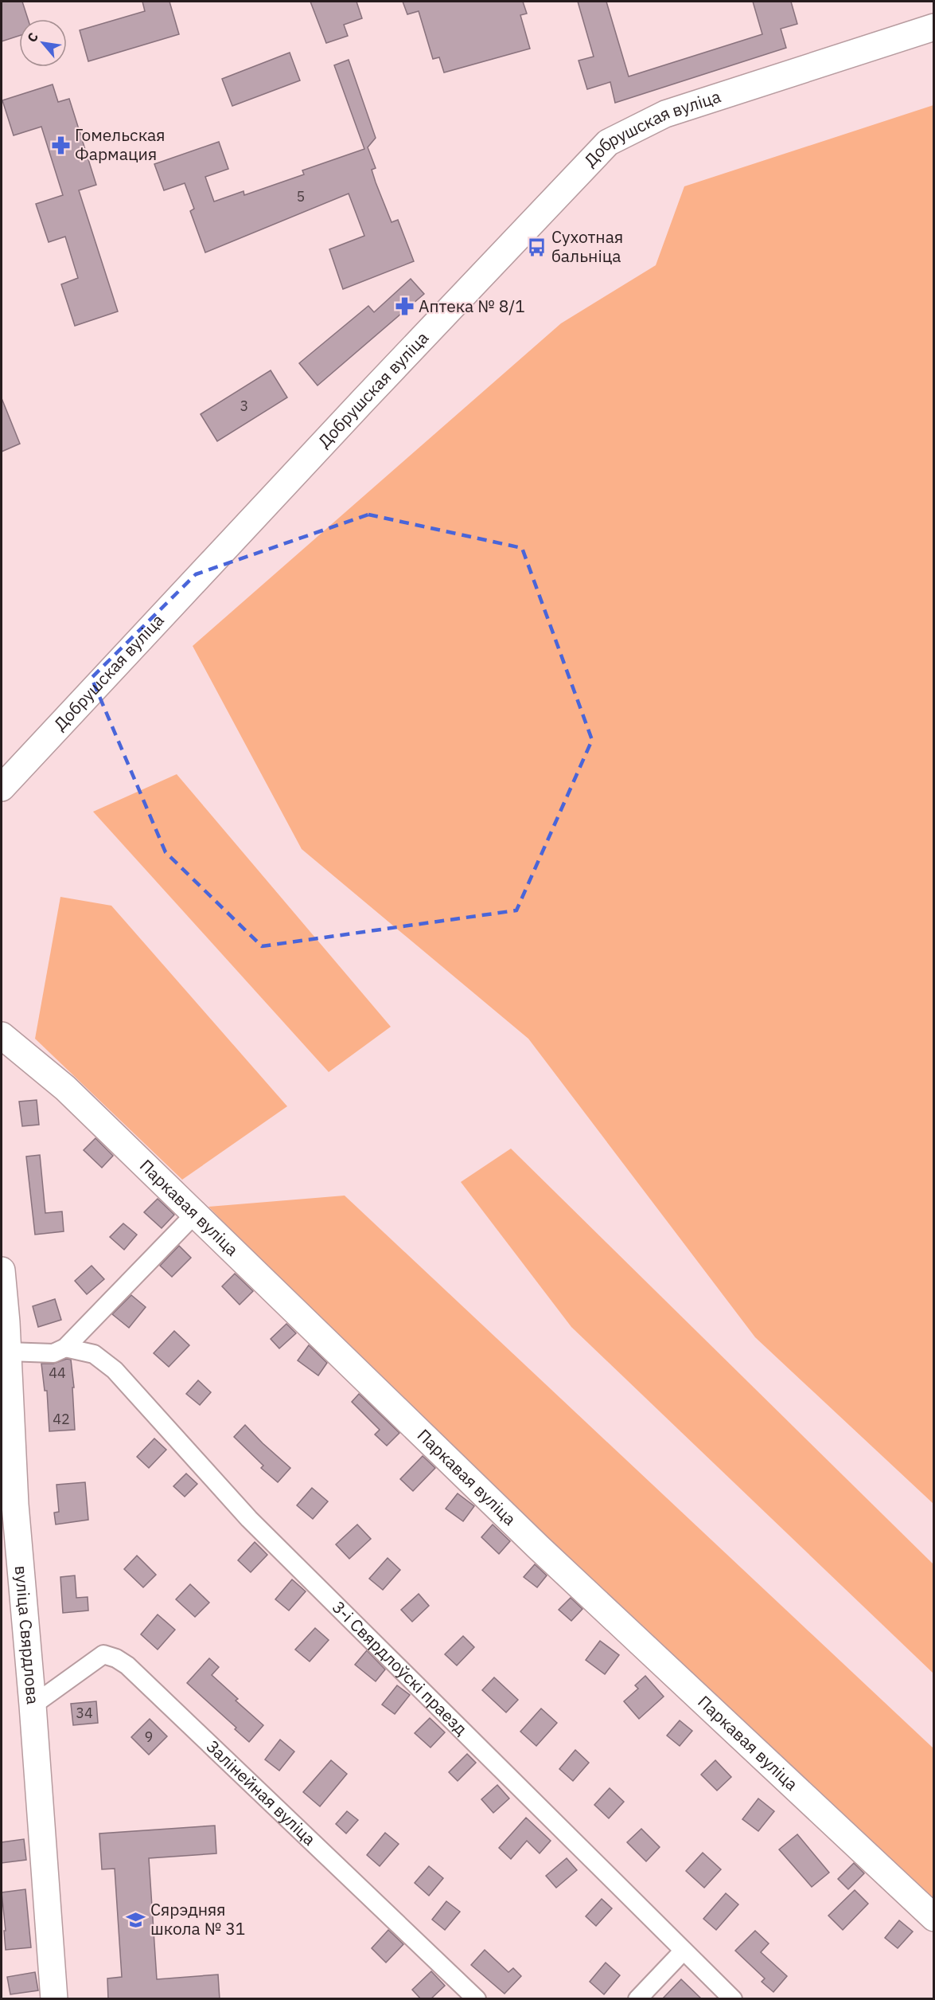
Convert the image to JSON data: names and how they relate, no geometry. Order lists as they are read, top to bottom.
{
  "streets": {
    "street": [
      "Добрушская вуліца",
      "Паркавая вуліца",
      "вуліца Свярдлова",
      "3-і Свярдлоўскі праезд",
      "Залінейная вуліца"
    ]
  },
  "crossings": [
    ["вуліца Свярдлова", "Залінейная вуліца"]
  ],
  "places": {
    "pharmacy": ["Гомельская Фармация", "Аптека № 8/1"],
    "bus stop": ["Сухотная бальніца"],
    "school or university": ["Сярэдняя школа № 31"]
  },
  "house_numbers": [
    "5",
    "3",
    "44",
    "42",
    "34",
    "9"
  ],
  "north": "top left"
}
